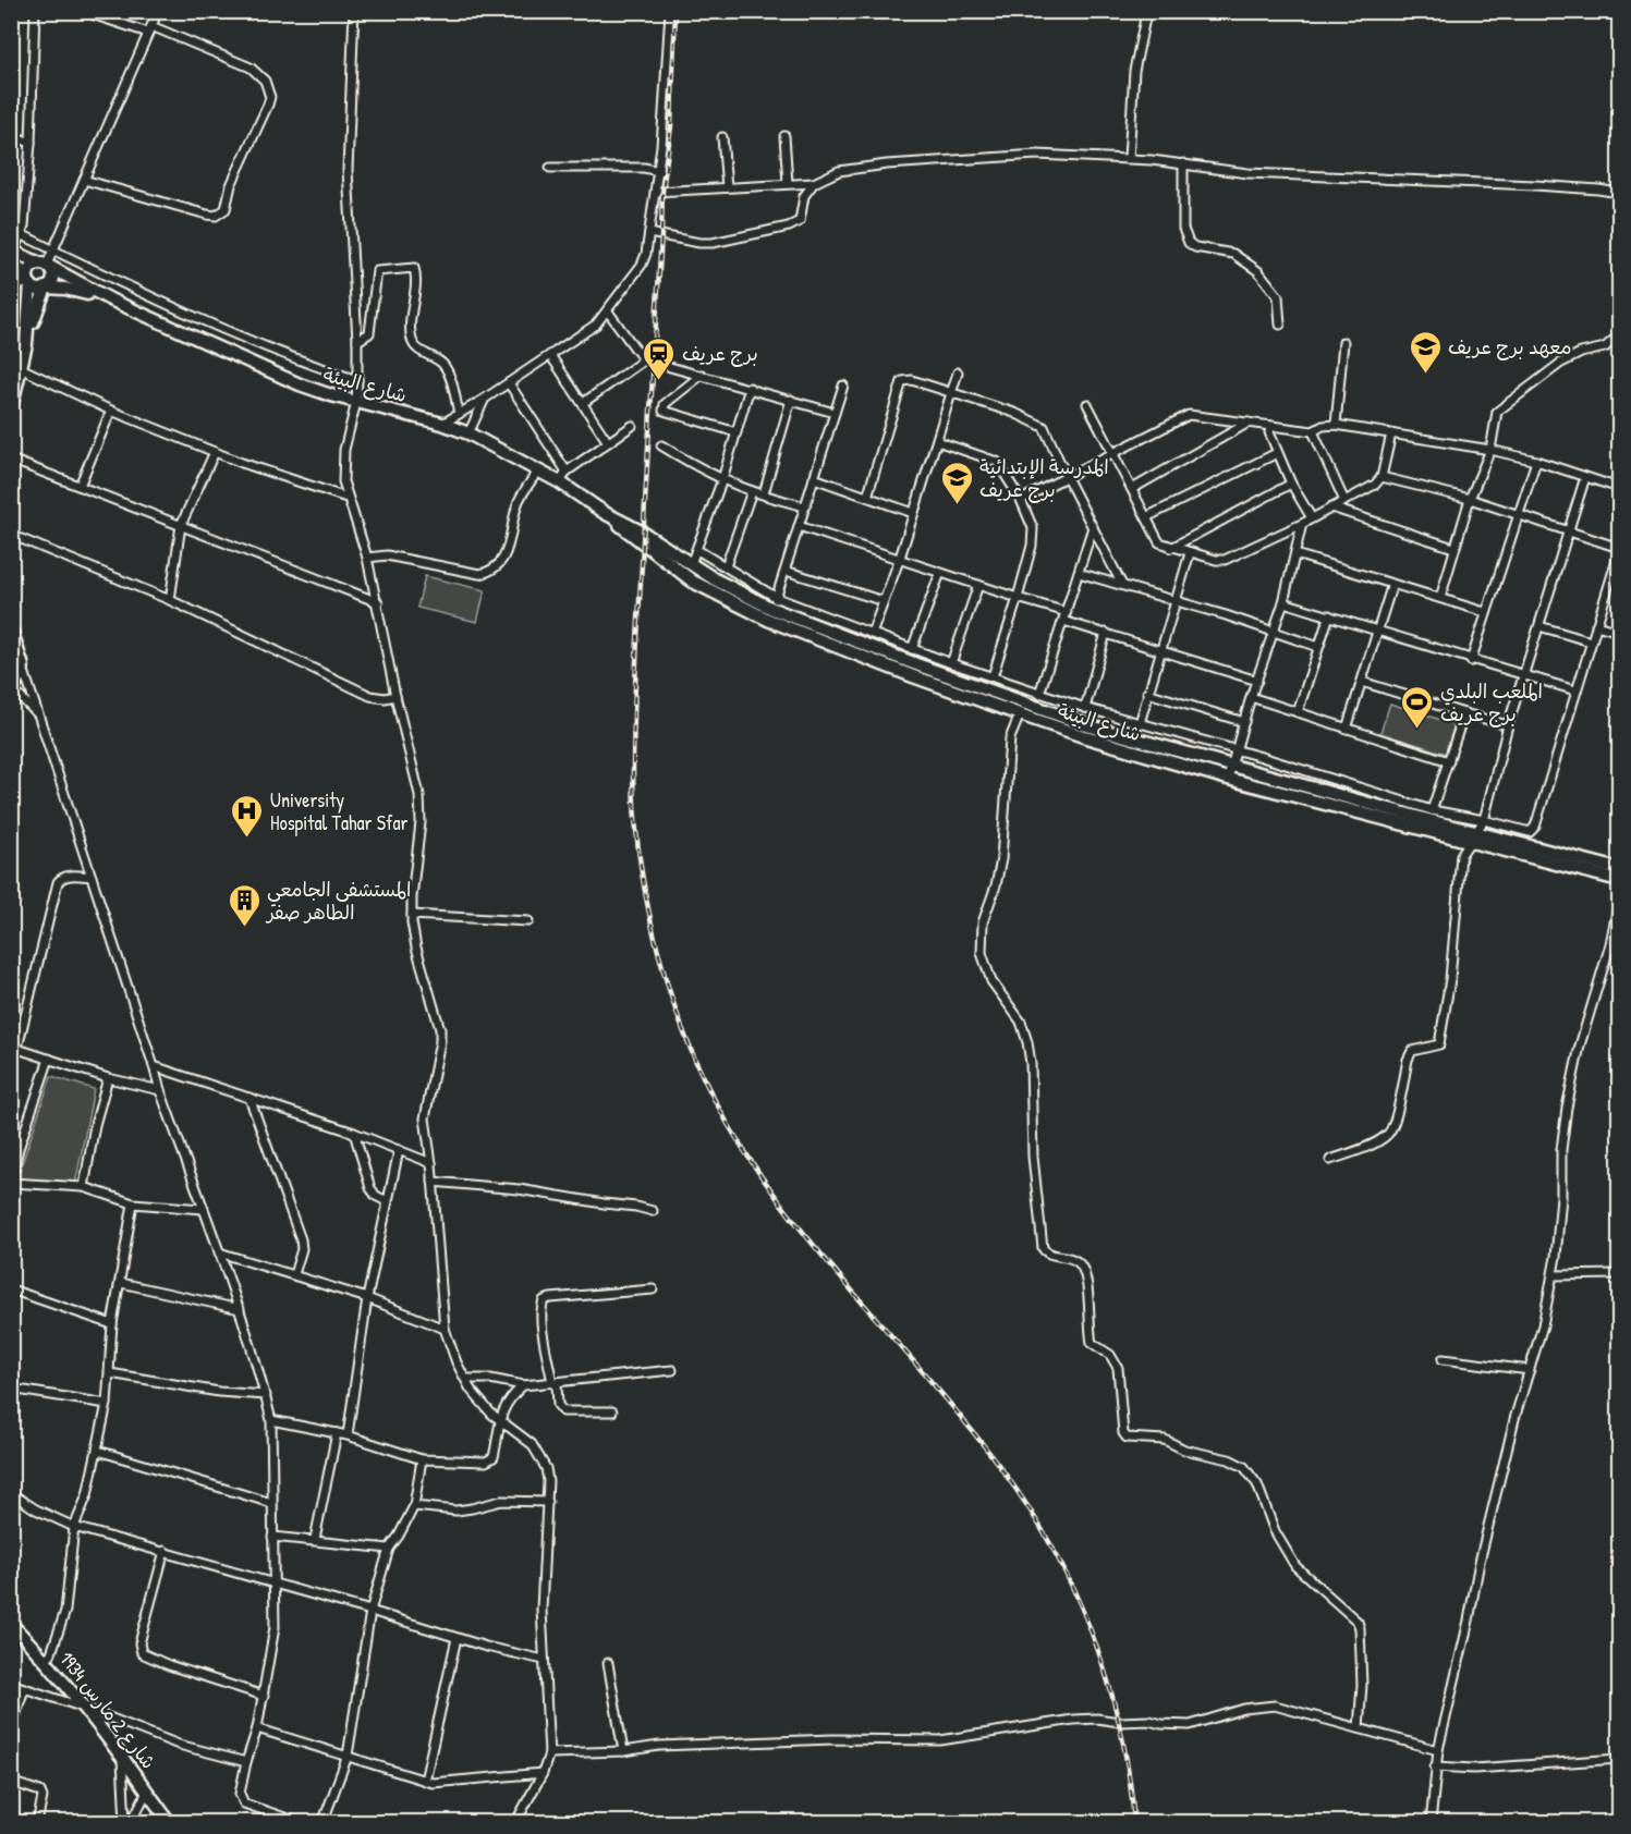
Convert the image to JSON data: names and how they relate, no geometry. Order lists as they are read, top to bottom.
{
  "streets": {
    "main road": ["شارع البيئة", "شارع 2 مارس 1934"]
  },
  "places": {
    "school or university": ["معهد برج عريف", "المدرسة الإبتدائية برج عريف"],
    "station": ["برج عريف"],
    "sports": ["الملعب البلدي برج عريف"],
    "hospital": ["University Hospital Tahar Sfar"],
    "building": ["المستشفى الجامعي الطاهر صفر"]
  }
}
